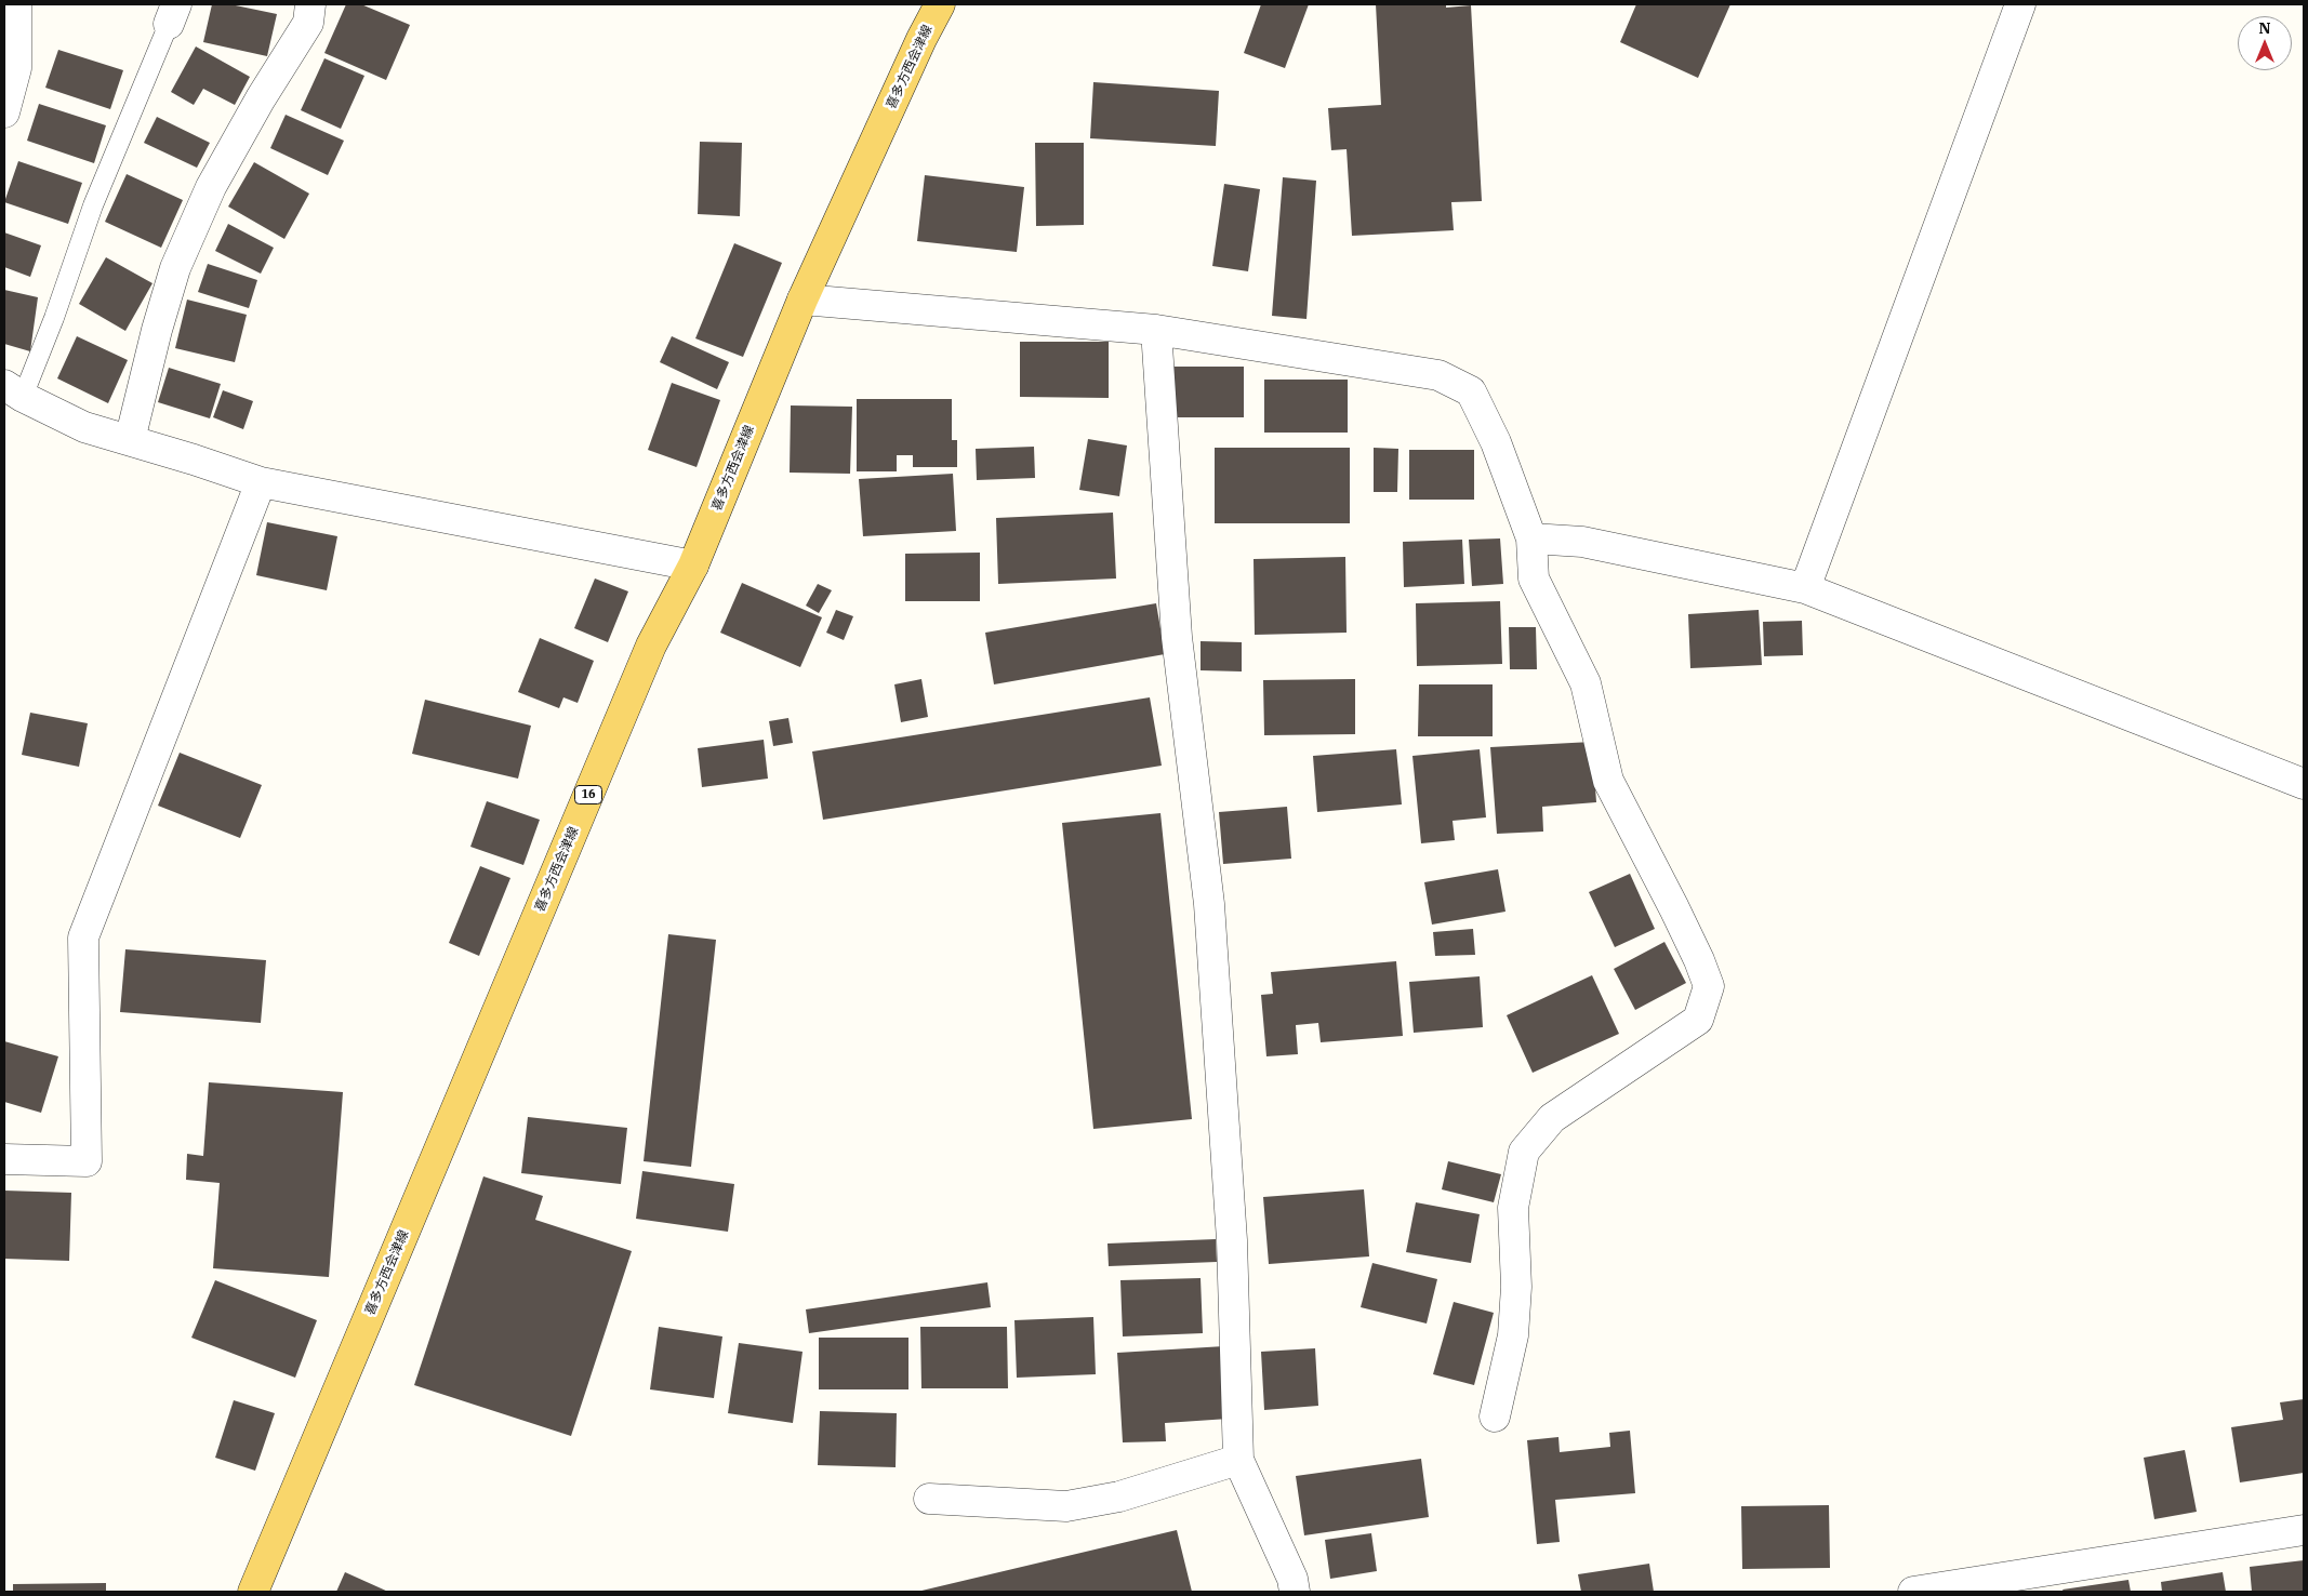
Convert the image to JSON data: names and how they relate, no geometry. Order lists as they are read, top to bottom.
{
  "streets": {
    "main road": ["喜多方西会津線", "16"]
  },
  "north": "top"
}
